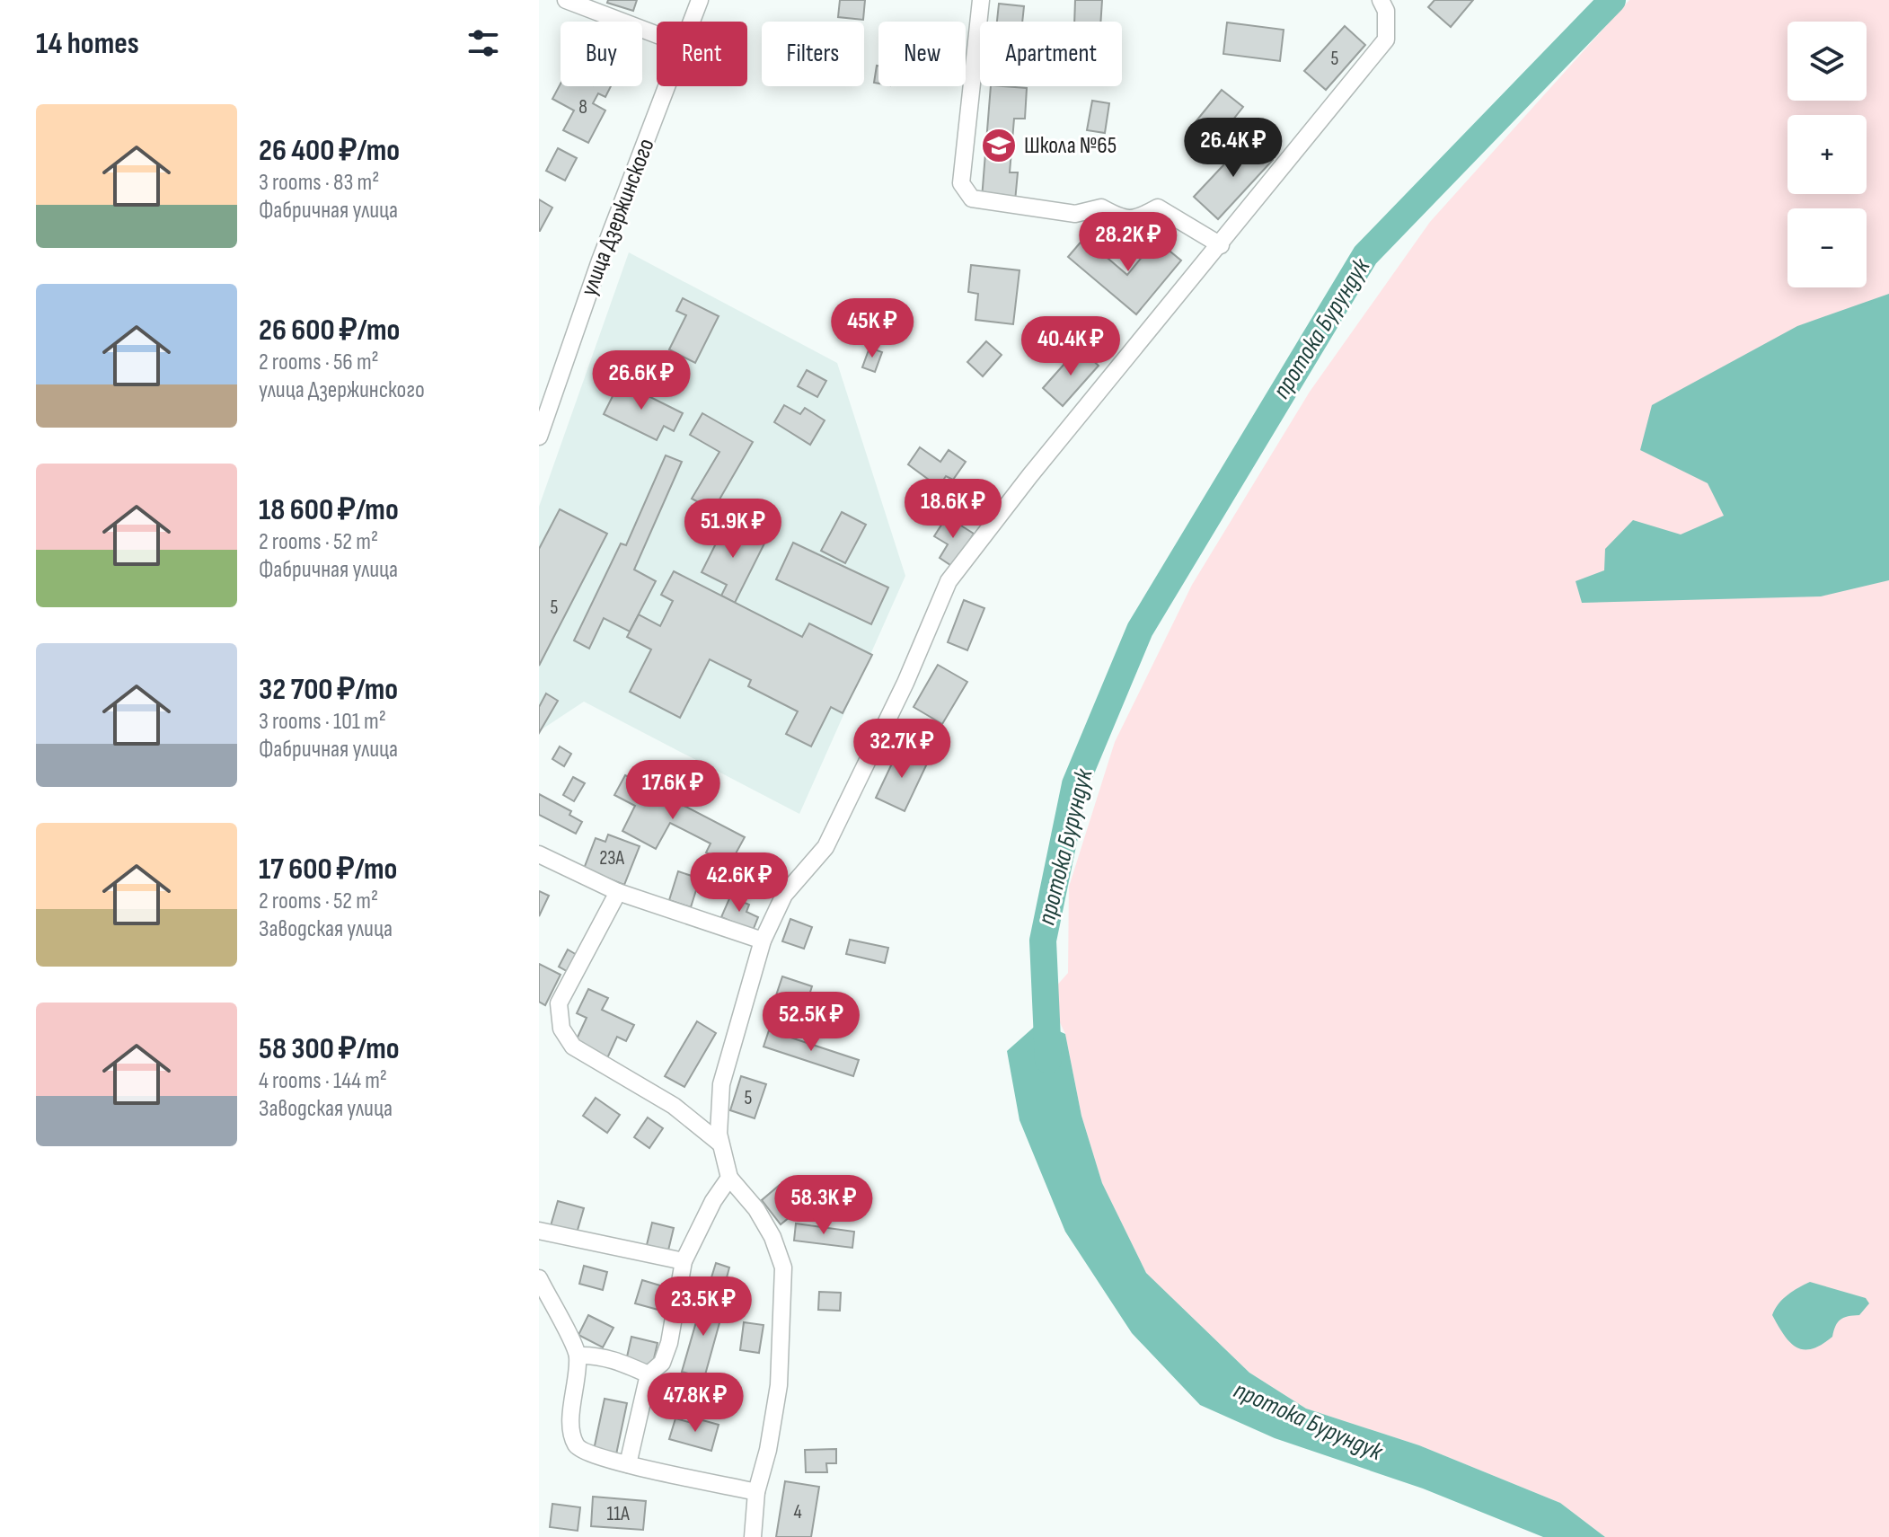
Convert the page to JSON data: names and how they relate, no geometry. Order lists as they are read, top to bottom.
{
  "streets": {
    "street": ["улица Дзержинского"]
  },
  "water": ["протока Бурундук"],
  "places": {
    "school or university": ["Школа №65"]
  },
  "house_numbers": [
    "5",
    "8",
    "5",
    "23А",
    "5",
    "4",
    "11А"
  ],
  "page": {
    "heading": "14 homes",
    "map_buttons": ["+", "−"],
    "chip": [
      "Buy",
      "Rent",
      "Filters",
      "New",
      "Apartment"
    ],
    "list": [
      {
        "name": "26 400 ₽/mo",
        "note": "3 rooms · 83 m² · Фабричная улица"
      },
      {
        "name": "26 600 ₽/mo",
        "note": "2 rooms · 56 m² · улица Дзержинского"
      },
      {
        "name": "18 600 ₽/mo",
        "note": "2 rooms · 52 m² · Фабричная улица"
      },
      {
        "name": "32 700 ₽/mo",
        "note": "3 rooms · 101 m² · Фабричная улица"
      },
      {
        "name": "17 600 ₽/mo",
        "note": "2 rooms · 52 m² · Заводская улица"
      },
      {
        "name": "58 300 ₽/mo",
        "note": "4 rooms · 144 m² · Заводская улица"
      }
    ],
    "price": [
      "26.4K ₽",
      "28.2K ₽",
      "45K ₽",
      "40.4K ₽",
      "26.6K ₽",
      "18.6K ₽",
      "51.9K ₽",
      "32.7K ₽",
      "17.6K ₽",
      "42.6K ₽",
      "52.5K ₽",
      "58.3K ₽",
      "23.5K ₽",
      "47.8K ₽"
    ]
  }
}
